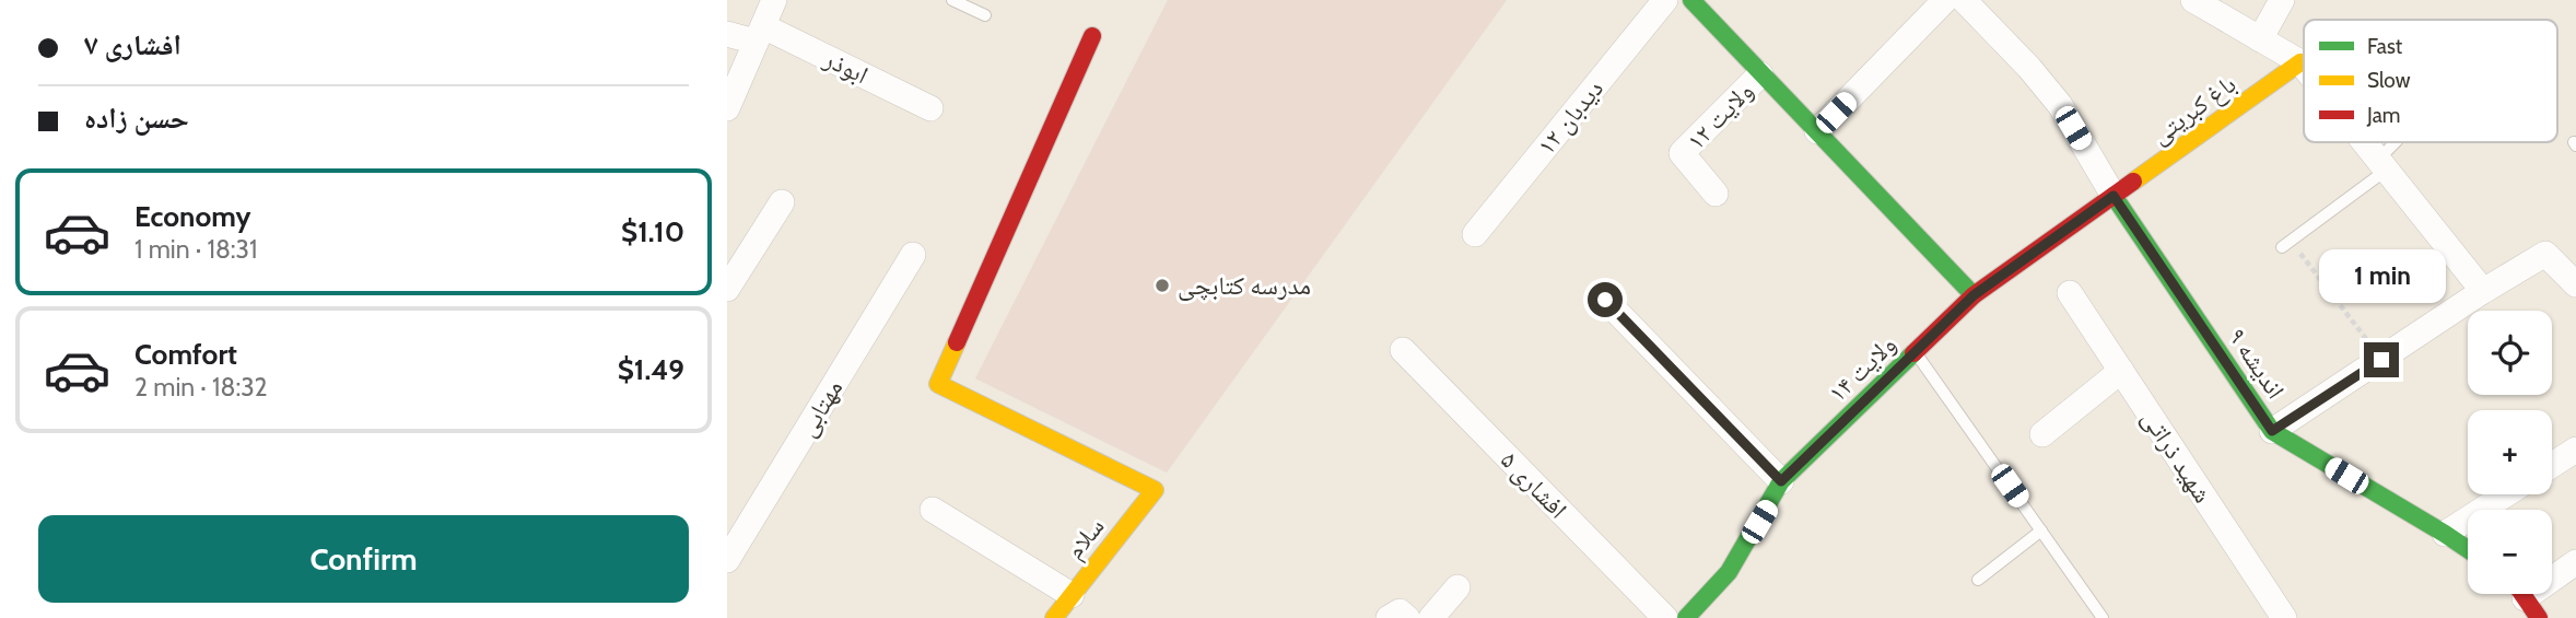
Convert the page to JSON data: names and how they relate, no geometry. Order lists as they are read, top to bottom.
{
  "streets": {
    "street": [
      "ابوذر",
      "باغ کبریتی",
      "ولایت ۱۲",
      "دیدبان ۱۲",
      "اندیشه ۹",
      "ولایت ۱۴",
      "مهتابی",
      "شهید ذراتی",
      "افشاری ۵",
      "سلام"
    ]
  },
  "crossings": [
    ["باغ کبریتی", "اندیشه ۹"],
    ["باغ کبریتی", "ولایت ۱۴"],
    ["اندیشه ۹", "ولایت ۱۴"]
  ],
  "places": ["مدرسه کتابچی"],
  "legend": ["Fast", "Slow", "Jam"],
  "page": {
    "banner": ["افشاری ۷", "حسن زاده"],
    "list": [
      {
        "name": "Economy",
        "note": "1 min · 18:31",
        "value": "$1.10"
      },
      {
        "name": "Comfort",
        "note": "2 min · 18:32",
        "value": "$1.49"
      }
    ],
    "bubble": "1 min",
    "map_buttons": ["+", "−"],
    "buttons": "Confirm"
  }
}
